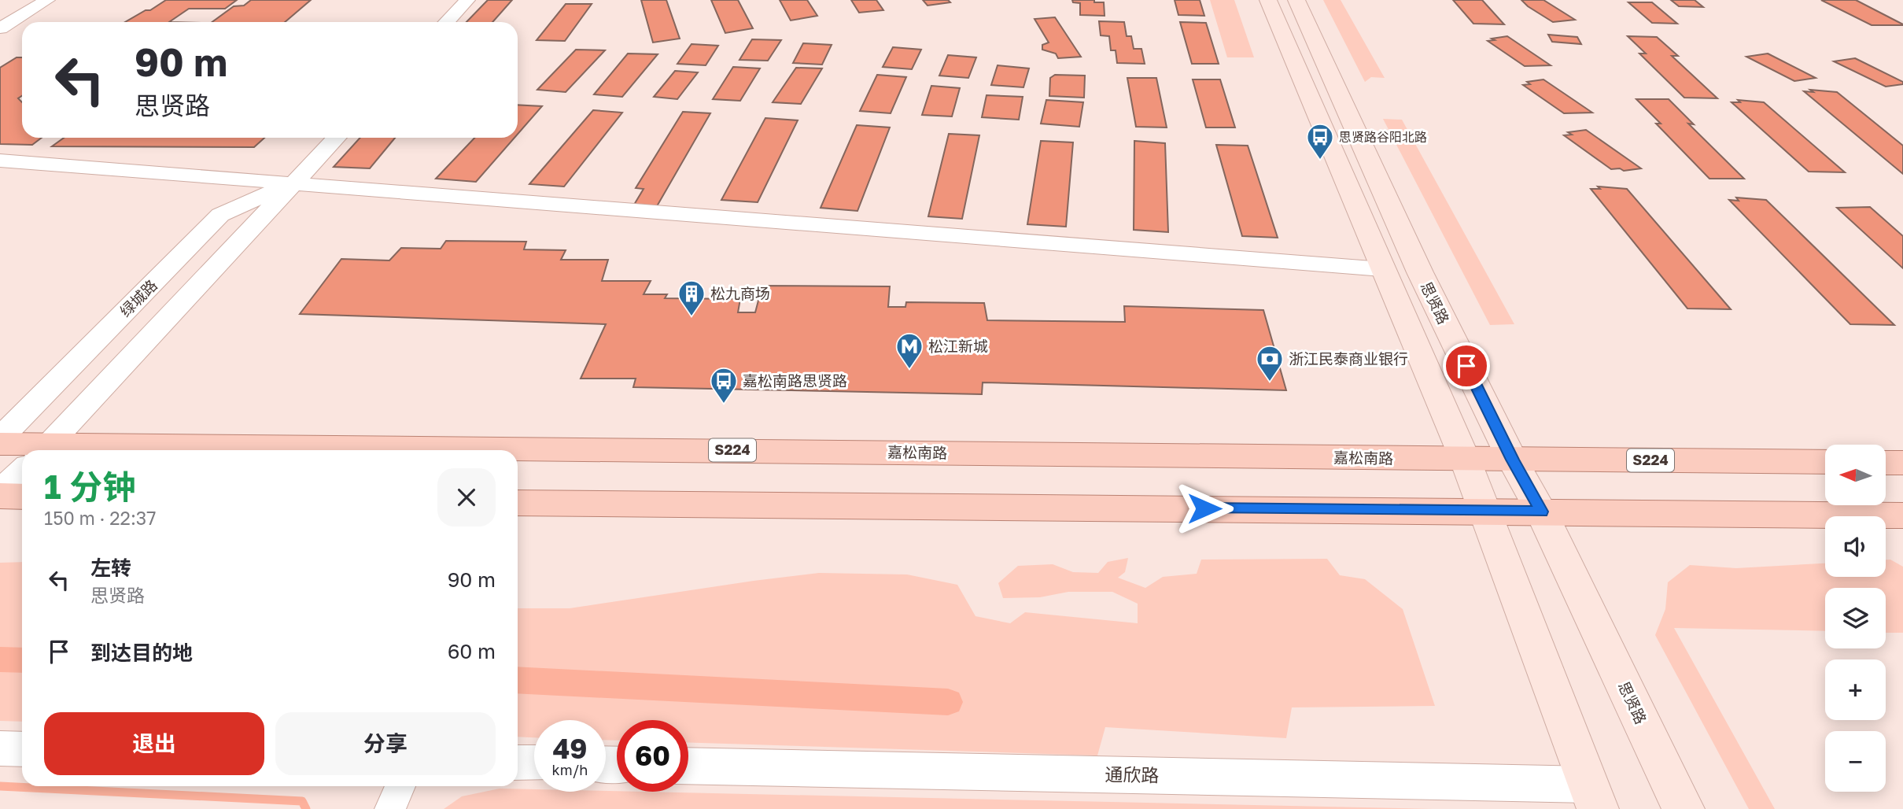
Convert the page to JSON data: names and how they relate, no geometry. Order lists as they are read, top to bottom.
{
  "streets": {
    "main road": ["思贤路", "S224", "嘉松南路"],
    "street": ["绿城路", "通欣路"]
  },
  "crossings": [
    ["绿城路", "嘉松南路"],
    ["思贤路", "嘉松南路"]
  ],
  "places": {
    "bus stop": ["思贤路谷阳北路", "嘉松南路思贤路"],
    "building": ["松九商场"],
    "metro station": ["松江新城"],
    "bank": ["浙江民泰商业银行"]
  },
  "north": "left",
  "page": {
    "turn": ["90 m", "思贤路"],
    "map_buttons": ["+", "−"],
    "heading": ["1 分钟", "150 m · 22:37"],
    "list": [
      {
        "name": "左转",
        "note": "思贤路",
        "value": "90 m"
      },
      {
        "name": "到达目的地",
        "value": "60 m"
      }
    ],
    "buttons": ["退出", "分享"],
    "speed": "49 km/h",
    "limit": "60"
  }
}
